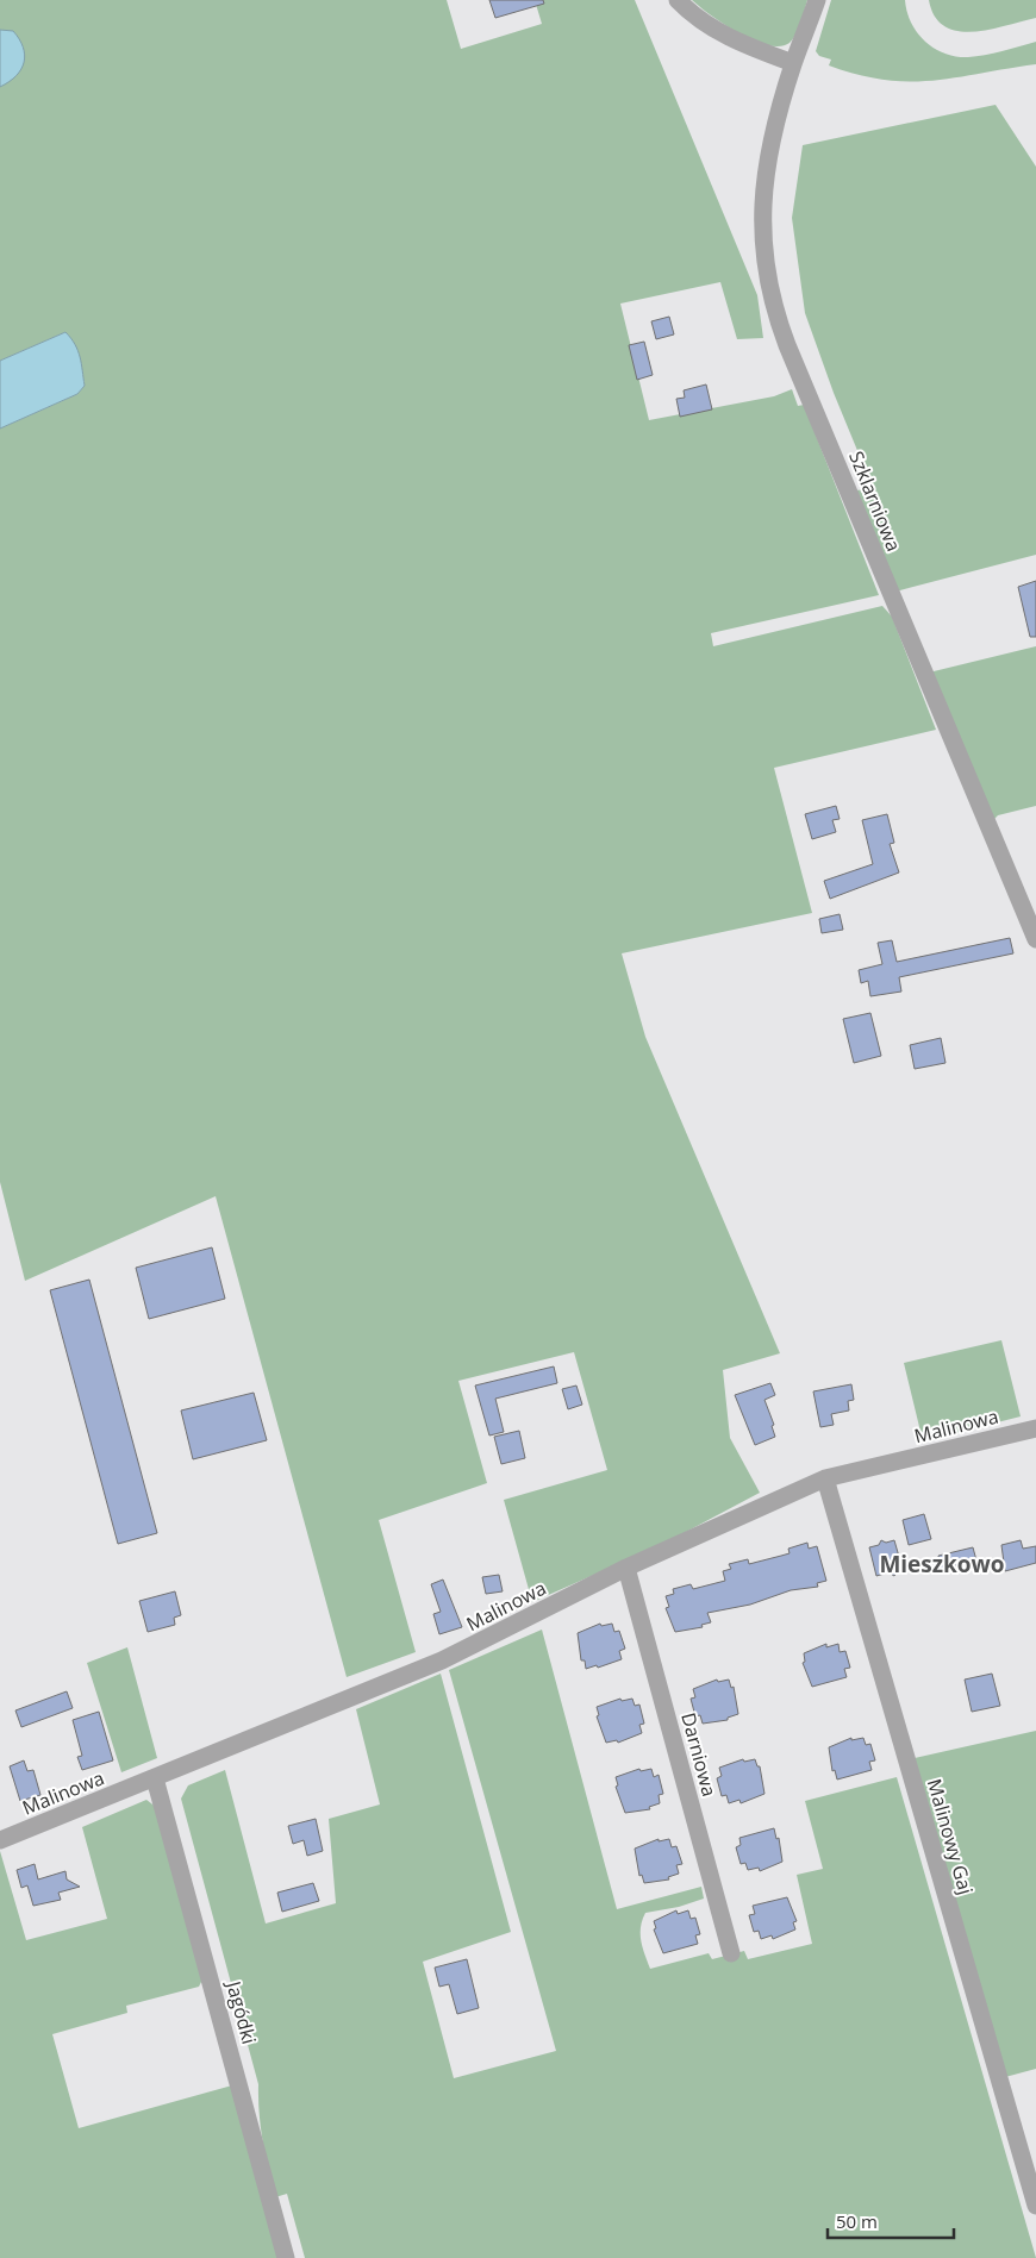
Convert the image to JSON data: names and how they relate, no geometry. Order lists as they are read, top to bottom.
{
  "streets": {
    "street": [
      "Szklarniowa",
      "Malinowa",
      "Darniowa",
      "Malinowy Gaj",
      "Jagódki"
    ]
  },
  "crossings": [
    ["Malinowa", "Darniowa"],
    ["Malinowa", "Malinowy Gaj"],
    ["Malinowa", "Jagódki"]
  ],
  "districts": ["Mieszkowo"],
  "scale_bar": "50 m"
}
